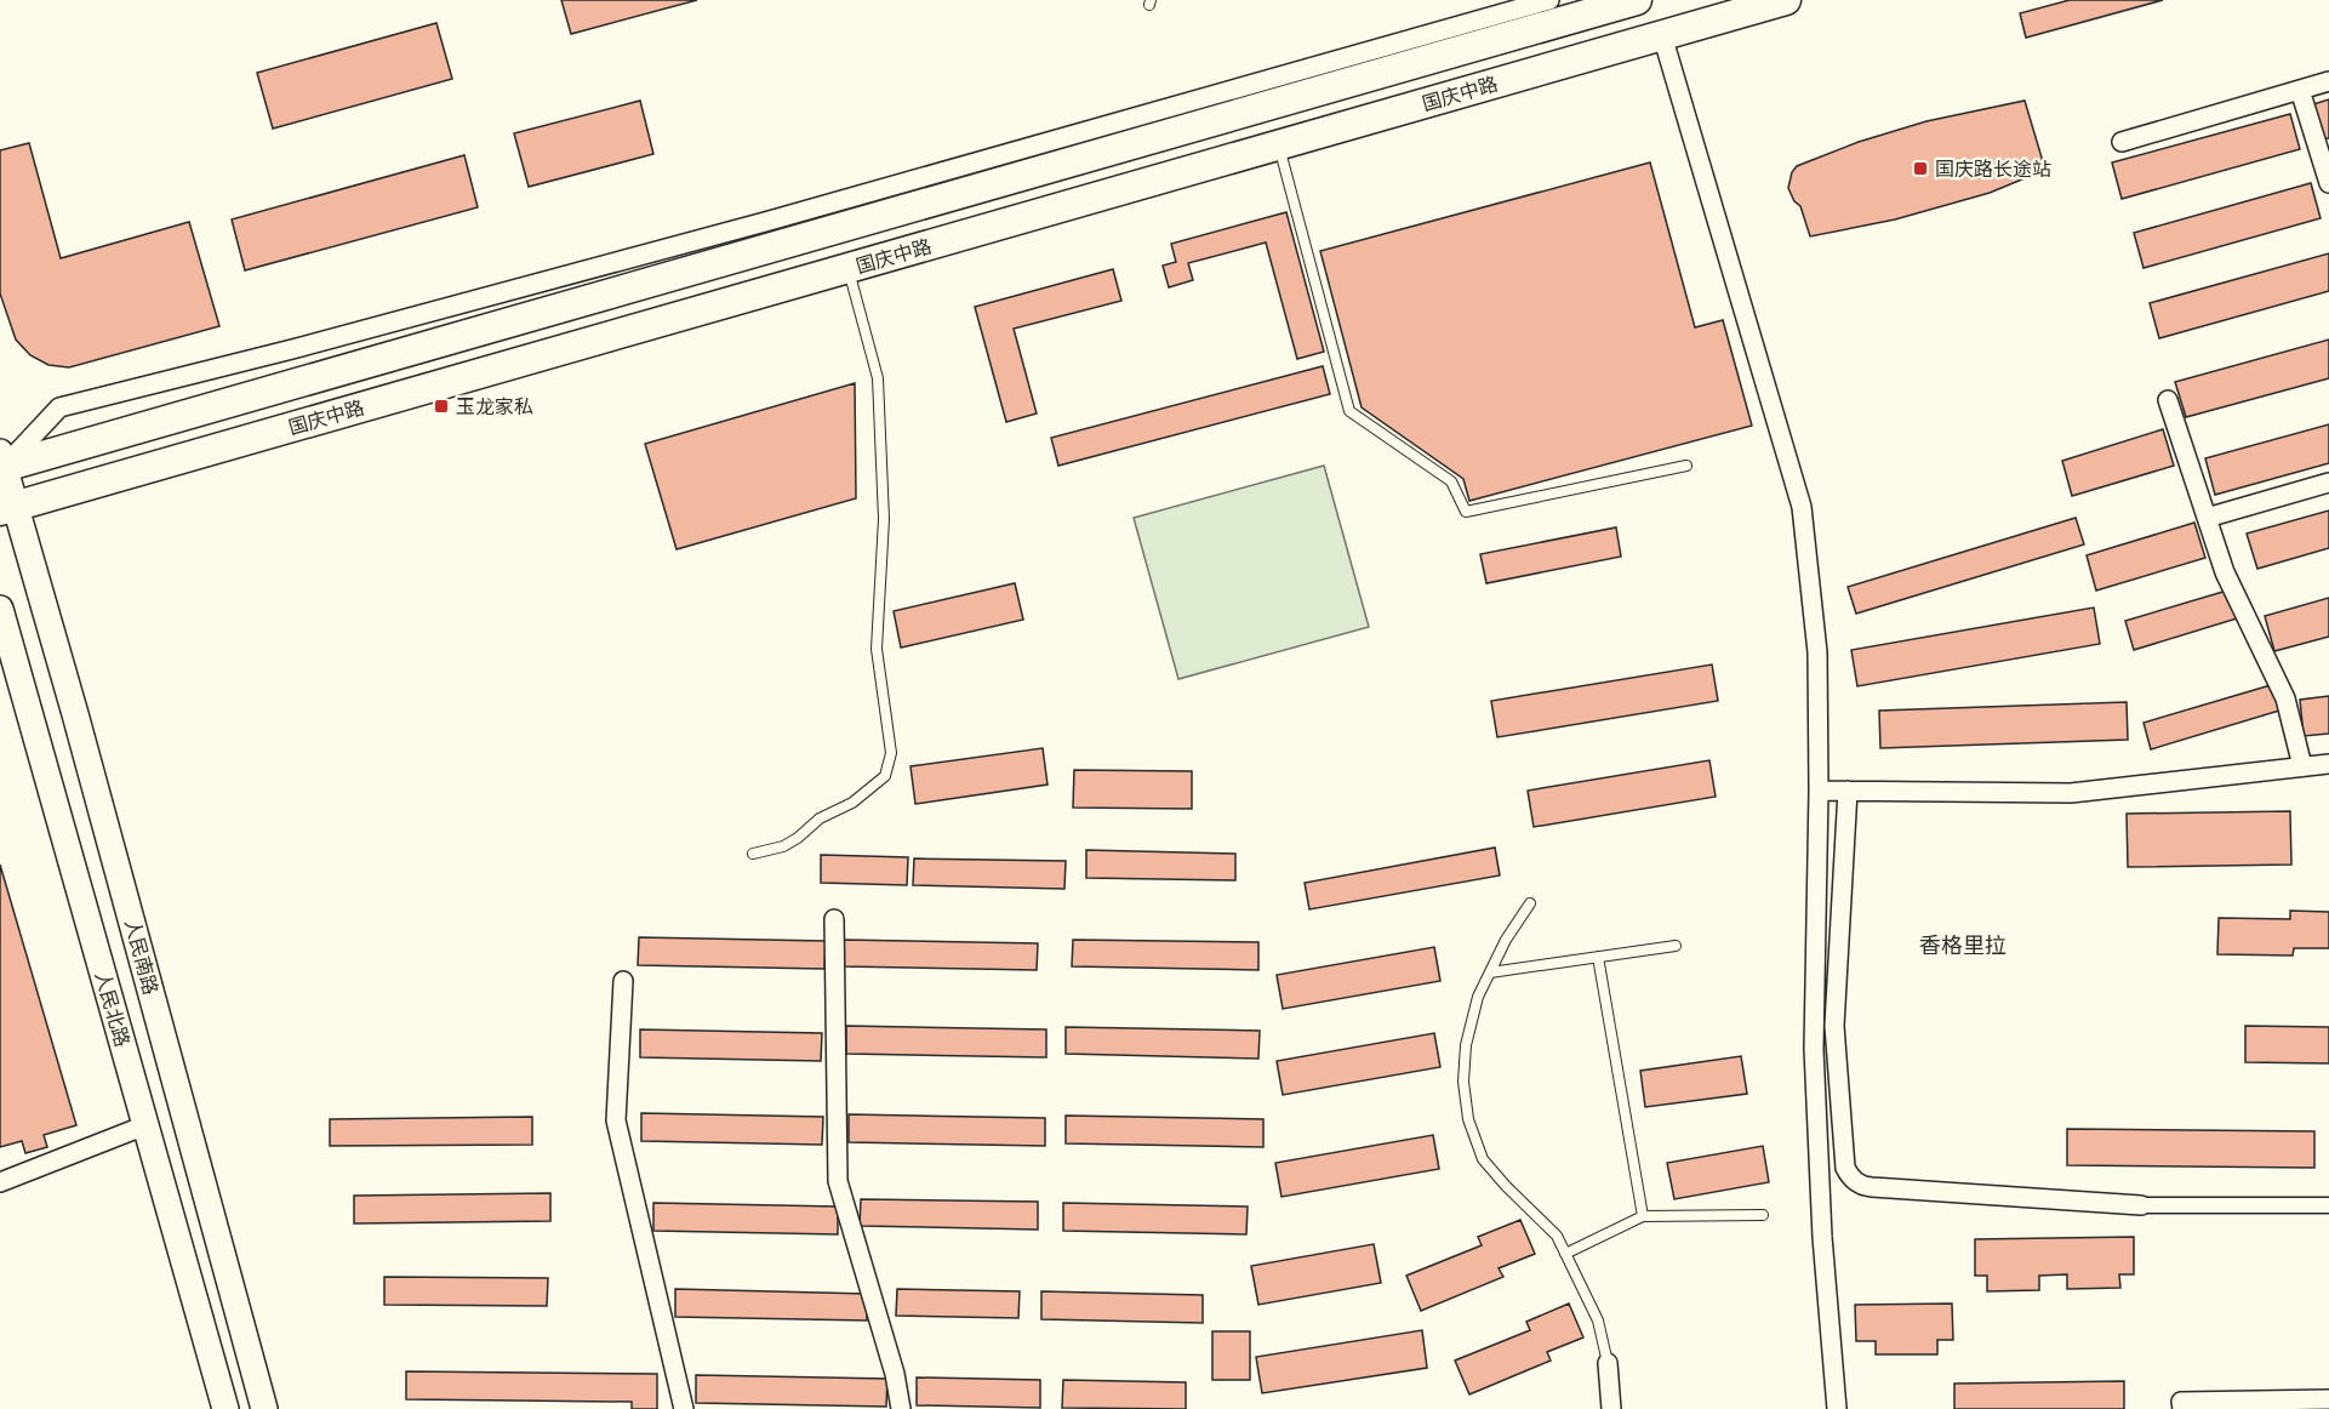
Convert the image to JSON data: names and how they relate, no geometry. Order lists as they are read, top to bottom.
{
  "streets": {
    "main road": ["国庆中路", "人民南路", "人民北路"]
  },
  "crossings": [
    ["国庆中路", "人民南路"]
  ],
  "districts": ["香格里拉"],
  "places": {
    "transit": ["国庆路长途站", "玉龙家私"]
  }
}
